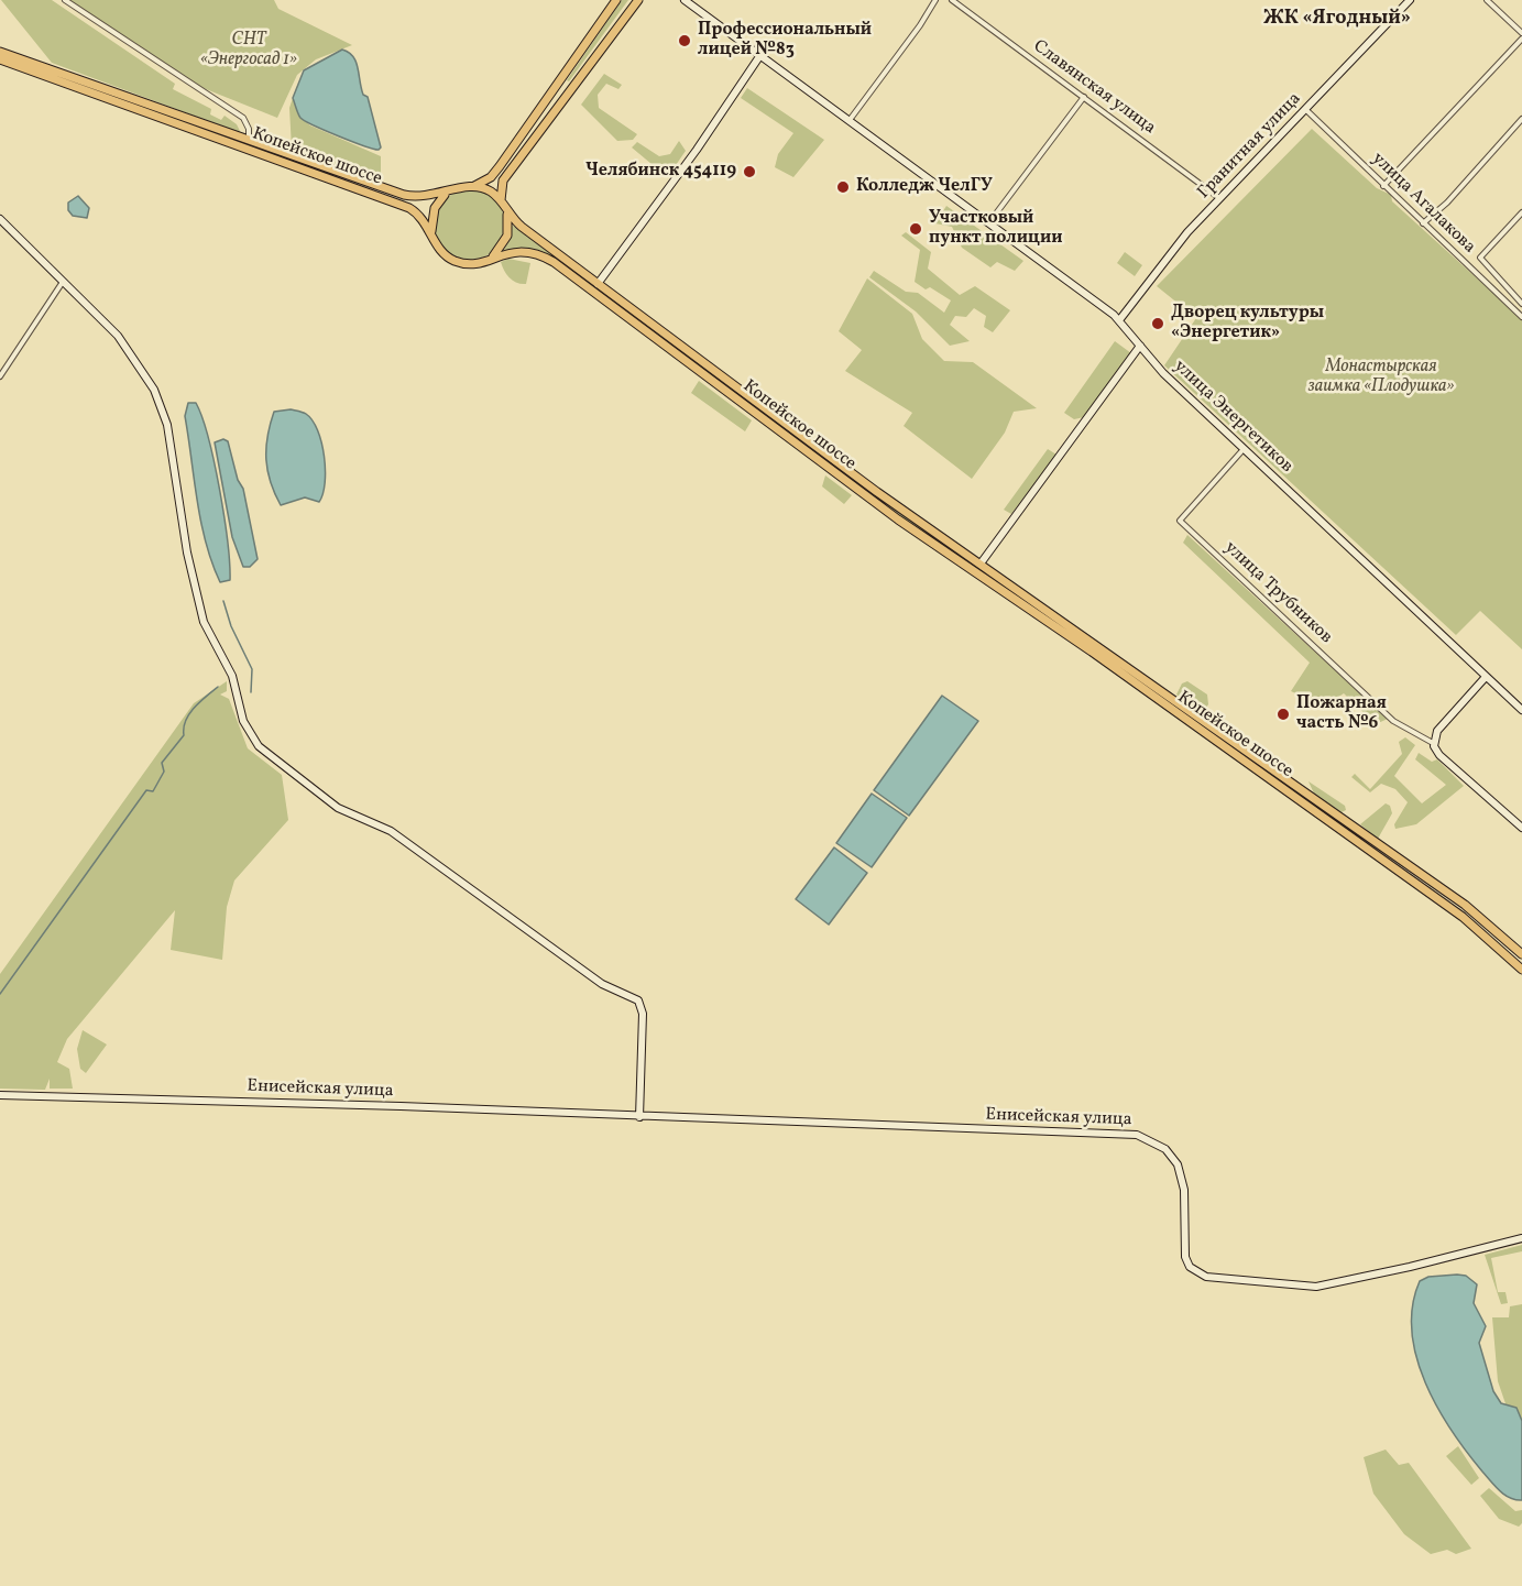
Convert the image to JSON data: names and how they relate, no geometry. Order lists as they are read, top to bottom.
{
  "streets": {
    "main road": ["Копейское шоссе"],
    "street": [
      "Славянская улица",
      "Гранитная улица",
      "улица Агалакова",
      "улица Энергетиков",
      "улица Трубников",
      "Енисейская улица"
    ]
  },
  "crossings": [
    ["Славянская улица", "Гранитная улица"],
    ["Гранитная улица", "улица Агалакова"],
    ["Гранитная улица", "улица Энергетиков"],
    ["улица Энергетиков", "улица Трубников"]
  ],
  "districts": ["ЖК «Ягодный»"],
  "parks": ["СНТ «Энергосад 1»", "Монастырская заимка «Плодушка»"],
  "places": [
    "Профессиональный лицей №83",
    "Челябинск 454119",
    "Колледж ЧелГУ",
    "Участковый пункт полиции",
    "Дворец культуры «Энергетик»",
    "Пожарная часть №6"
  ]
}
